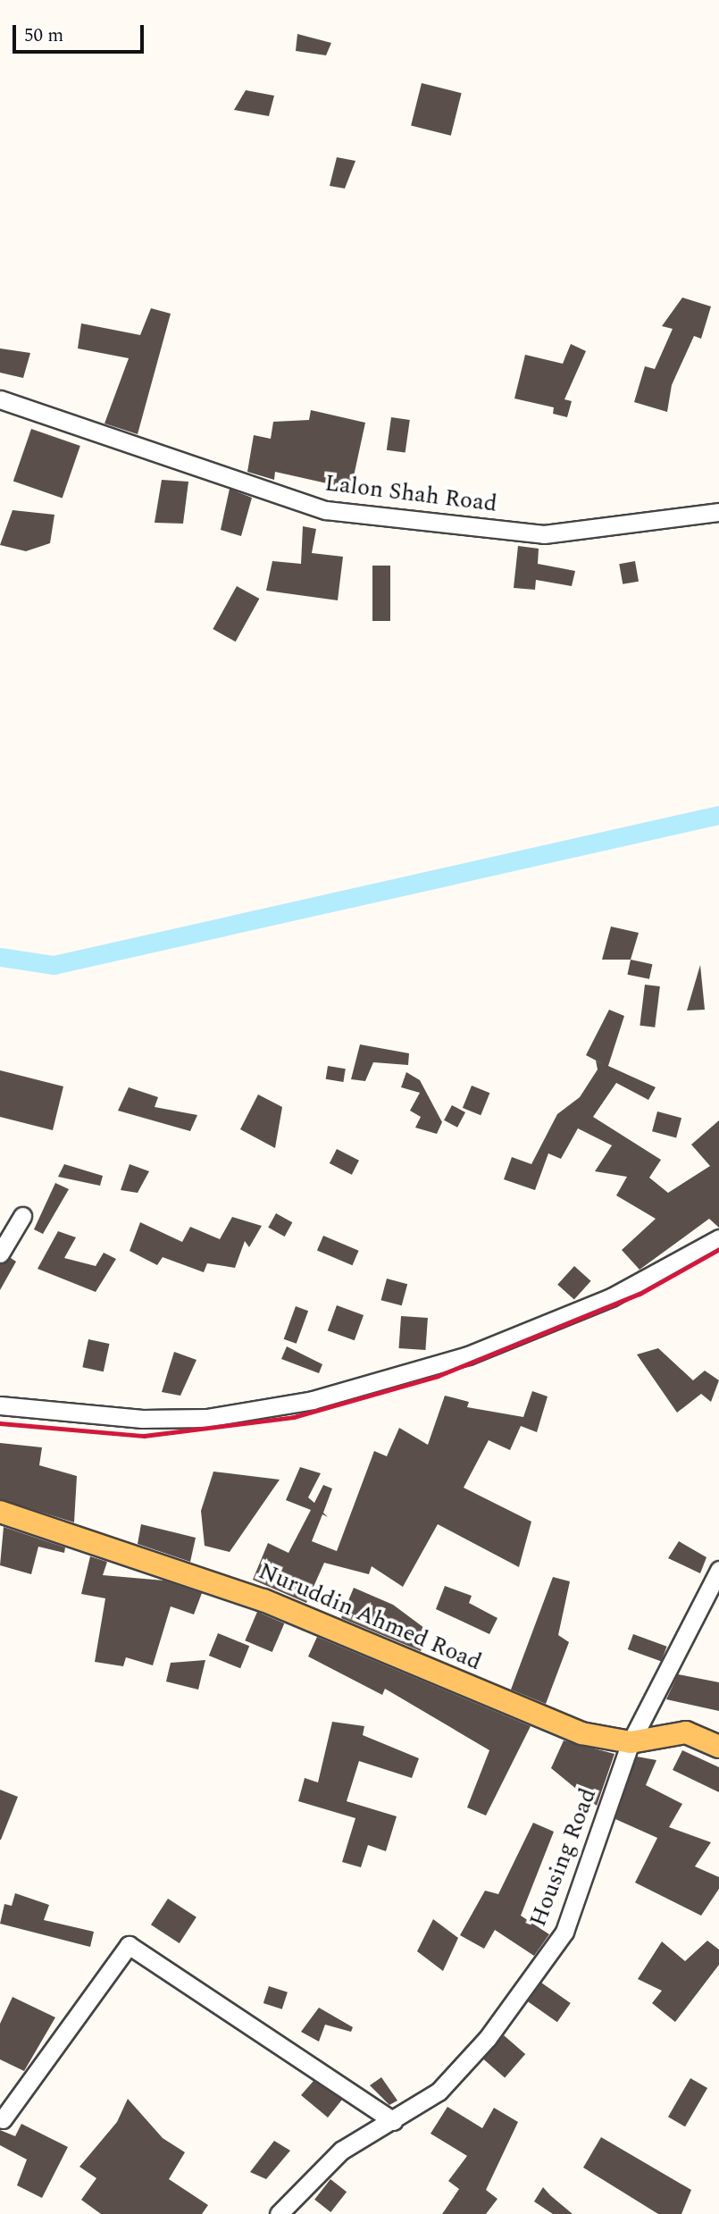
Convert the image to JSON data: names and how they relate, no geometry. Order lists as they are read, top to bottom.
{
  "streets": {
    "main road": ["Nuruddin Ahmed Road"],
    "street": ["Lalon Shah Road", "Housing Road"]
  },
  "crossings": [
    ["Nuruddin Ahmed Road", "Housing Road"]
  ],
  "scale_bar": "50 m"
}
